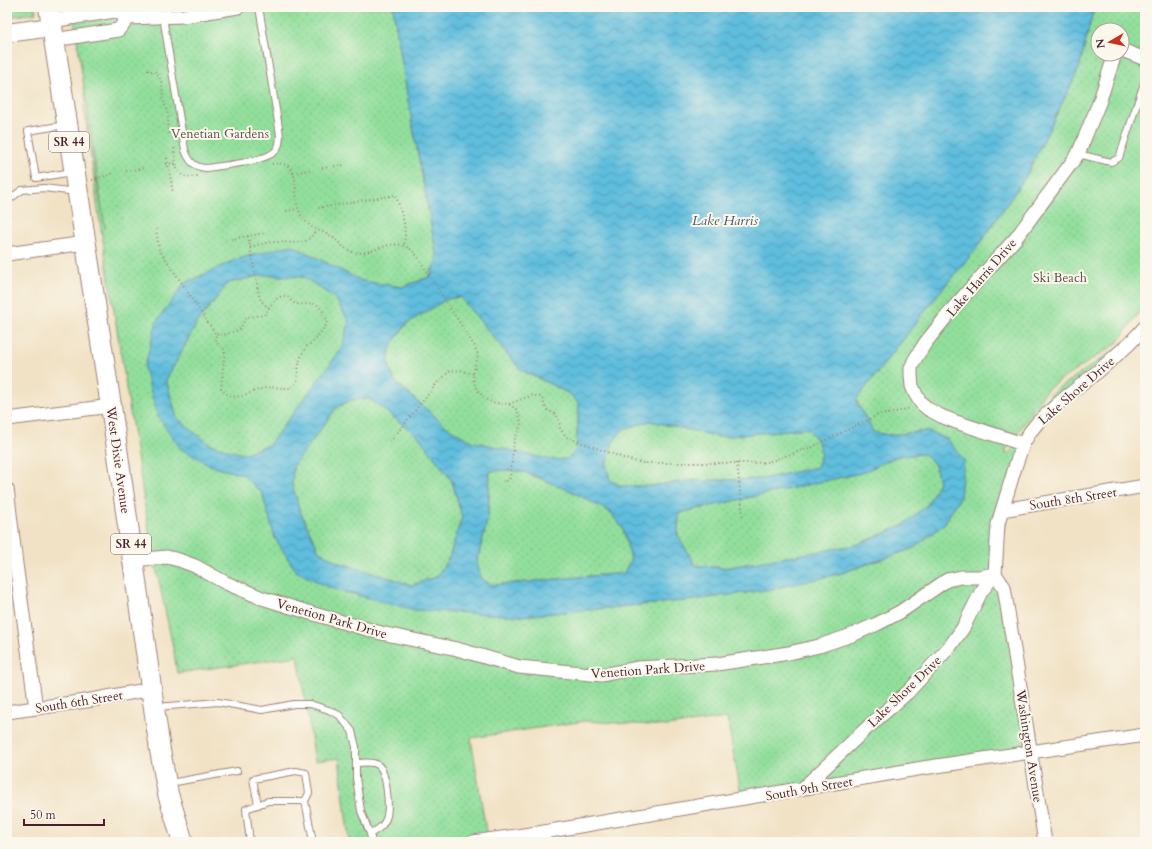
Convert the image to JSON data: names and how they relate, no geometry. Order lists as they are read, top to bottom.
{
  "streets": {
    "main road": ["SR 44", "West Dixie Avenue"],
    "street": [
      "Lake Harris Drive",
      "Lake Shore Drive",
      "South 8th Street",
      "Venetion Park Drive",
      "South 6th Street",
      "Washington Avenue",
      "South 9th Street"
    ]
  },
  "crossings": [
    ["SR 44", "West Dixie Avenue"],
    ["Lake Harris Drive", "Lake Shore Drive"],
    ["Lake Shore Drive", "South 8th Street"],
    ["Lake Shore Drive", "Venetion Park Drive"],
    ["Lake Shore Drive", "Washington Avenue"],
    ["Lake Shore Drive", "South 9th Street"],
    ["West Dixie Avenue", "Venetion Park Drive"],
    ["West Dixie Avenue", "South 6th Street"],
    ["Venetion Park Drive", "Washington Avenue"],
    ["Washington Avenue", "South 9th Street"]
  ],
  "water": ["Lake Harris"],
  "parks": ["Venetian Gardens", "Ski Beach"],
  "scale_bar": "50 m",
  "north": "left"
}
